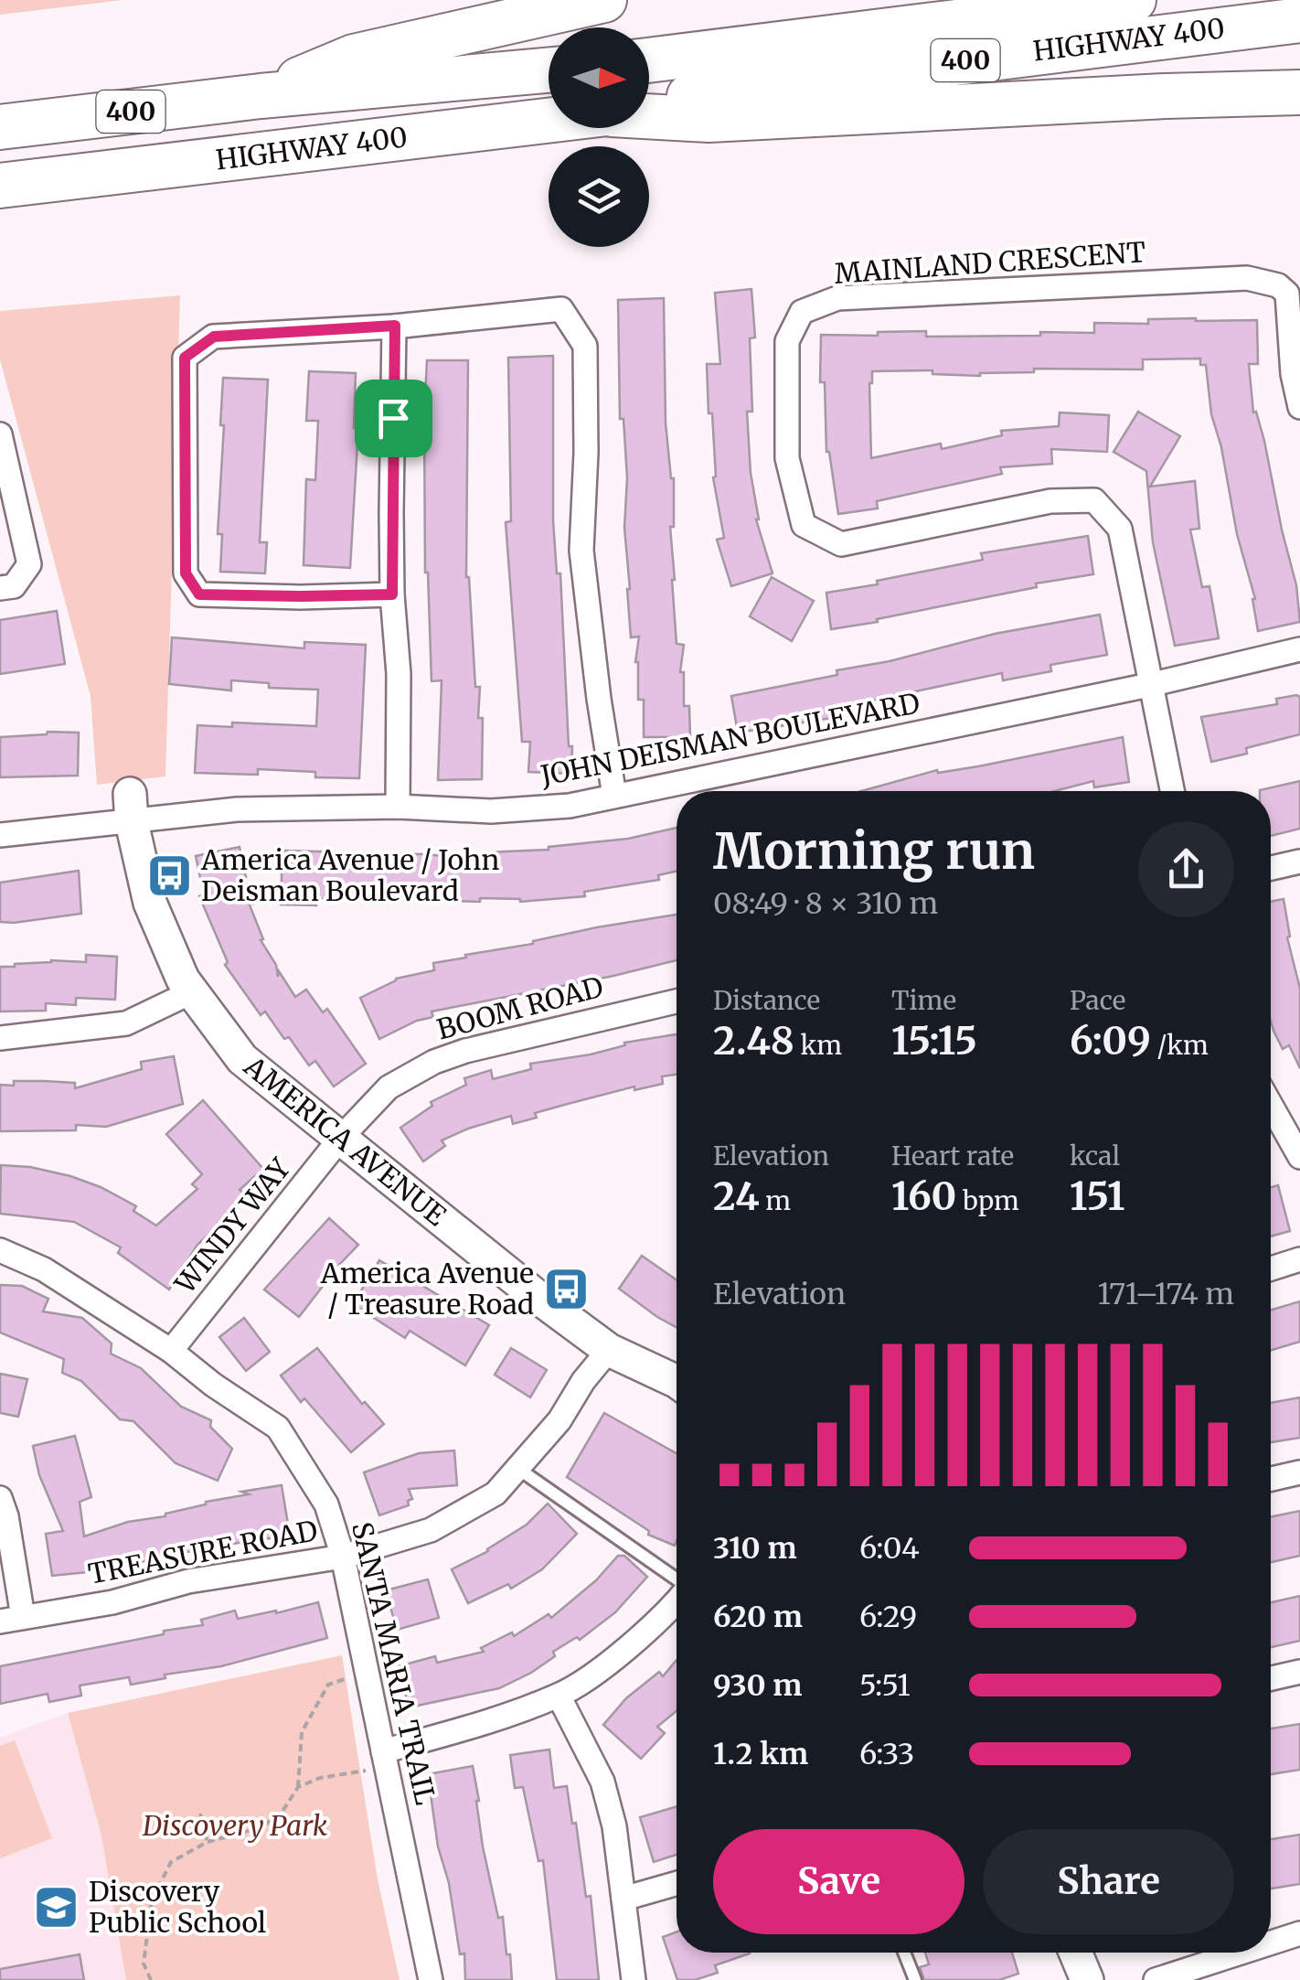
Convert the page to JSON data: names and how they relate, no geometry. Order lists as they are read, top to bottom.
{
  "streets": {
    "highway": ["HIGHWAY 400", "400"],
    "street": [
      "MAINLAND CRESCENT",
      "JOHN DEISMAN BOULEVARD",
      "BOOM ROAD",
      "AMERICA AVENUE",
      "WINDY WAY",
      "TREASURE ROAD",
      "SANTA MARIA TRAIL"
    ]
  },
  "crossings": [
    ["MAINLAND CRESCENT", "JOHN DEISMAN BOULEVARD"],
    ["JOHN DEISMAN BOULEVARD", "AMERICA AVENUE"],
    ["BOOM ROAD", "AMERICA AVENUE"],
    ["BOOM ROAD", "WINDY WAY"],
    ["AMERICA AVENUE", "WINDY WAY"],
    ["AMERICA AVENUE", "TREASURE ROAD"],
    ["WINDY WAY", "SANTA MARIA TRAIL"],
    ["TREASURE ROAD", "SANTA MARIA TRAIL"]
  ],
  "parks": ["Discovery Park"],
  "places": {
    "bus stop": ["America Avenue / John Deisman Boulevard", "America Avenue / Treasure Road"],
    "school or university": ["Discovery Public School"]
  },
  "north": "right",
  "page": {
    "heading": ["Morning run", "08:49 · 8 × 310 m"],
    "stats": [
      ["Distance", "2.48 km"],
      ["Time", "15:15"],
      ["Pace", "6:09 /km"],
      ["Elevation", "24 m"],
      ["Heart rate", "160 bpm"],
      ["kcal", "151"]
    ],
    "chart": ["Elevation", "171–174 m"],
    "list": [
      {
        "name": "310 m",
        "note": "6:04"
      },
      {
        "name": "620 m",
        "note": "6:29"
      },
      {
        "name": "930 m",
        "note": "5:51"
      },
      {
        "name": "1.2 km",
        "note": "6:33"
      }
    ],
    "buttons": ["Save", "Share"]
  }
}
